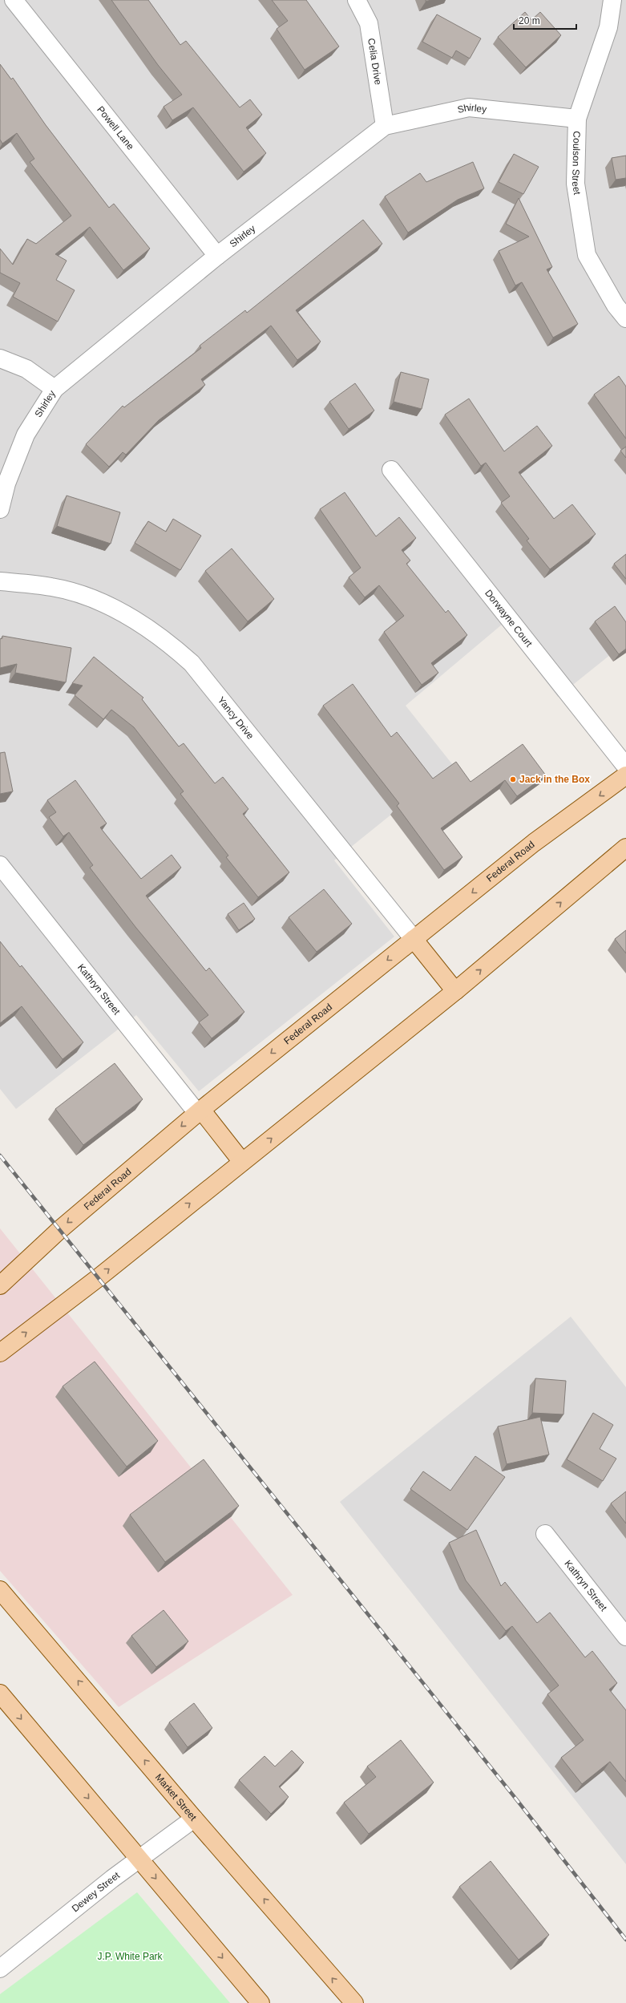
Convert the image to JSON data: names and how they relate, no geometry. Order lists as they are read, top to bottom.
{
  "streets": {
    "main road": ["Federal Road", "Market Street"],
    "street": [
      "Celia Drive",
      "Shirley",
      "Powell Lane",
      "Coulson Street",
      "Dorwayne Court",
      "Yancy Drive",
      "Kathryn Street",
      "Dewey Street"
    ]
  },
  "crossings": [
    ["Celia Drive", "Shirley"],
    ["Shirley", "Powell Lane"],
    ["Shirley", "Coulson Street"],
    ["Yancy Drive", "Federal Road"],
    ["Federal Road", "Kathryn Street"],
    ["Market Street", "Dewey Street"]
  ],
  "parks": ["J.P. White Park"],
  "places": ["Jack in the Box"],
  "scale_bar": "20 m"
}
